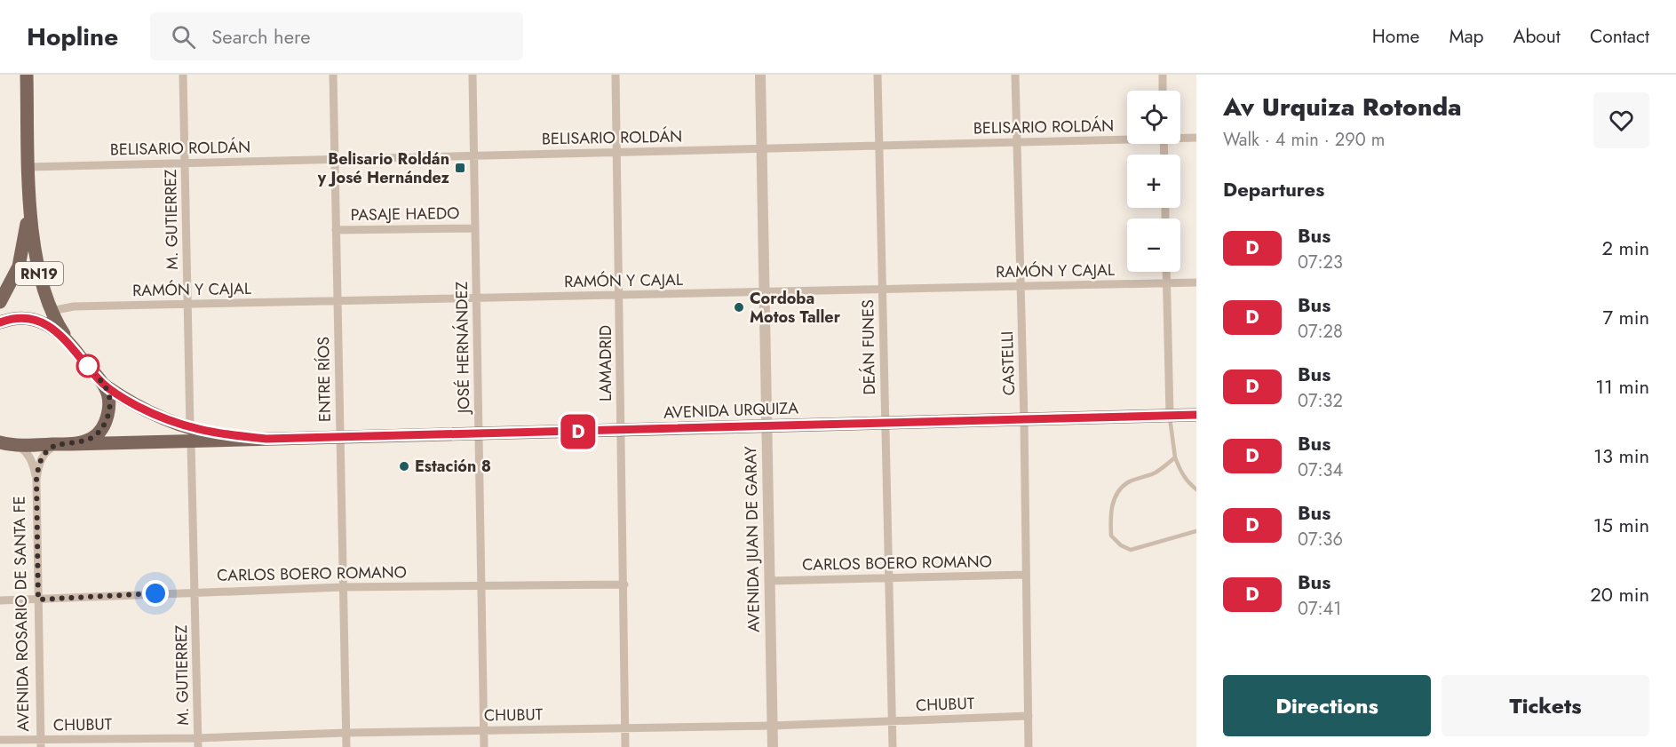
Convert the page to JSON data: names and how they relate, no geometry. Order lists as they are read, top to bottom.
{
  "streets": {
    "main road": ["RN19", "AVENIDA URQUIZA"],
    "street": [
      "BELISARIO ROLDÁN",
      "PASAJE HAEDO",
      "M. GUTIERREZ",
      "RAMÓN Y CAJAL",
      "JOSÉ HERNÁNDEZ",
      "DEÁN FUNES",
      "LAMADRID",
      "CASTELLI",
      "ENTRE RÍOS",
      "AVENIDA JUAN DE GARAY",
      "CARLOS BOERO ROMANO",
      "AVENIDA ROSARIO DE SANTA FE",
      "CHUBUT"
    ]
  },
  "crossings": [
    ["BELISARIO ROLDÁN", "M. GUTIERREZ"],
    ["BELISARIO ROLDÁN", "RN19"],
    ["BELISARIO ROLDÁN", "JOSÉ HERNÁNDEZ"],
    ["BELISARIO ROLDÁN", "DEÁN FUNES"],
    ["BELISARIO ROLDÁN", "LAMADRID"],
    ["BELISARIO ROLDÁN", "CASTELLI"],
    ["BELISARIO ROLDÁN", "ENTRE RÍOS"],
    ["BELISARIO ROLDÁN", "AVENIDA JUAN DE GARAY"],
    ["PASAJE HAEDO", "JOSÉ HERNÁNDEZ"],
    ["PASAJE HAEDO", "ENTRE RÍOS"],
    ["M. GUTIERREZ", "RAMÓN Y CAJAL"],
    ["M. GUTIERREZ", "AVENIDA URQUIZA"],
    ["M. GUTIERREZ", "CARLOS BOERO ROMANO"],
    ["M. GUTIERREZ", "CHUBUT"],
    ["RAMÓN Y CAJAL", "RN19"],
    ["RAMÓN Y CAJAL", "JOSÉ HERNÁNDEZ"],
    ["RAMÓN Y CAJAL", "DEÁN FUNES"],
    ["RAMÓN Y CAJAL", "LAMADRID"],
    ["RAMÓN Y CAJAL", "CASTELLI"],
    ["RAMÓN Y CAJAL", "ENTRE RÍOS"],
    ["RAMÓN Y CAJAL", "AVENIDA JUAN DE GARAY"],
    ["RN19", "AVENIDA URQUIZA"],
    ["RN19", "AVENIDA ROSARIO DE SANTA FE"],
    ["JOSÉ HERNÁNDEZ", "AVENIDA URQUIZA"],
    ["JOSÉ HERNÁNDEZ", "CARLOS BOERO ROMANO"],
    ["JOSÉ HERNÁNDEZ", "CHUBUT"],
    ["DEÁN FUNES", "AVENIDA URQUIZA"],
    ["DEÁN FUNES", "CARLOS BOERO ROMANO"],
    ["DEÁN FUNES", "CHUBUT"],
    ["LAMADRID", "AVENIDA URQUIZA"],
    ["LAMADRID", "CARLOS BOERO ROMANO"],
    ["LAMADRID", "CHUBUT"],
    ["CASTELLI", "AVENIDA URQUIZA"],
    ["CASTELLI", "CARLOS BOERO ROMANO"],
    ["CASTELLI", "CHUBUT"],
    ["ENTRE RÍOS", "AVENIDA URQUIZA"],
    ["ENTRE RÍOS", "CARLOS BOERO ROMANO"],
    ["ENTRE RÍOS", "CHUBUT"],
    ["AVENIDA URQUIZA", "AVENIDA JUAN DE GARAY"],
    ["AVENIDA JUAN DE GARAY", "CARLOS BOERO ROMANO"],
    ["AVENIDA JUAN DE GARAY", "CHUBUT"],
    ["CARLOS BOERO ROMANO", "AVENIDA ROSARIO DE SANTA FE"],
    ["AVENIDA ROSARIO DE SANTA FE", "CHUBUT"]
  ],
  "places": {
    "transit": ["Belisario Roldán y José Hernández"],
    "other": ["Cordoba Motos Taller", "Estación 8"]
  },
  "lines": ["bus line D"],
  "page": {
    "header": "Hopline",
    "search": "Search here",
    "nav": [
      "Home",
      "Map",
      "About",
      "Contact"
    ],
    "on_map": "D",
    "heading": [
      ["Av Urquiza Rotonda", "Walk · 4 min · 290 m"],
      "Departures"
    ],
    "map_buttons": ["+", "−"],
    "list": [
      {
        "mark": "D",
        "name": "Bus",
        "note": "07:23",
        "value": "2 min"
      },
      {
        "mark": "D",
        "name": "Bus",
        "note": "07:28",
        "value": "7 min"
      },
      {
        "mark": "D",
        "name": "Bus",
        "note": "07:32",
        "value": "11 min"
      },
      {
        "mark": "D",
        "name": "Bus",
        "note": "07:34",
        "value": "13 min"
      },
      {
        "mark": "D",
        "name": "Bus",
        "note": "07:36",
        "value": "15 min"
      },
      {
        "mark": "D",
        "name": "Bus",
        "note": "07:41",
        "value": "20 min"
      }
    ],
    "buttons": ["Directions", "Tickets"]
  }
}
